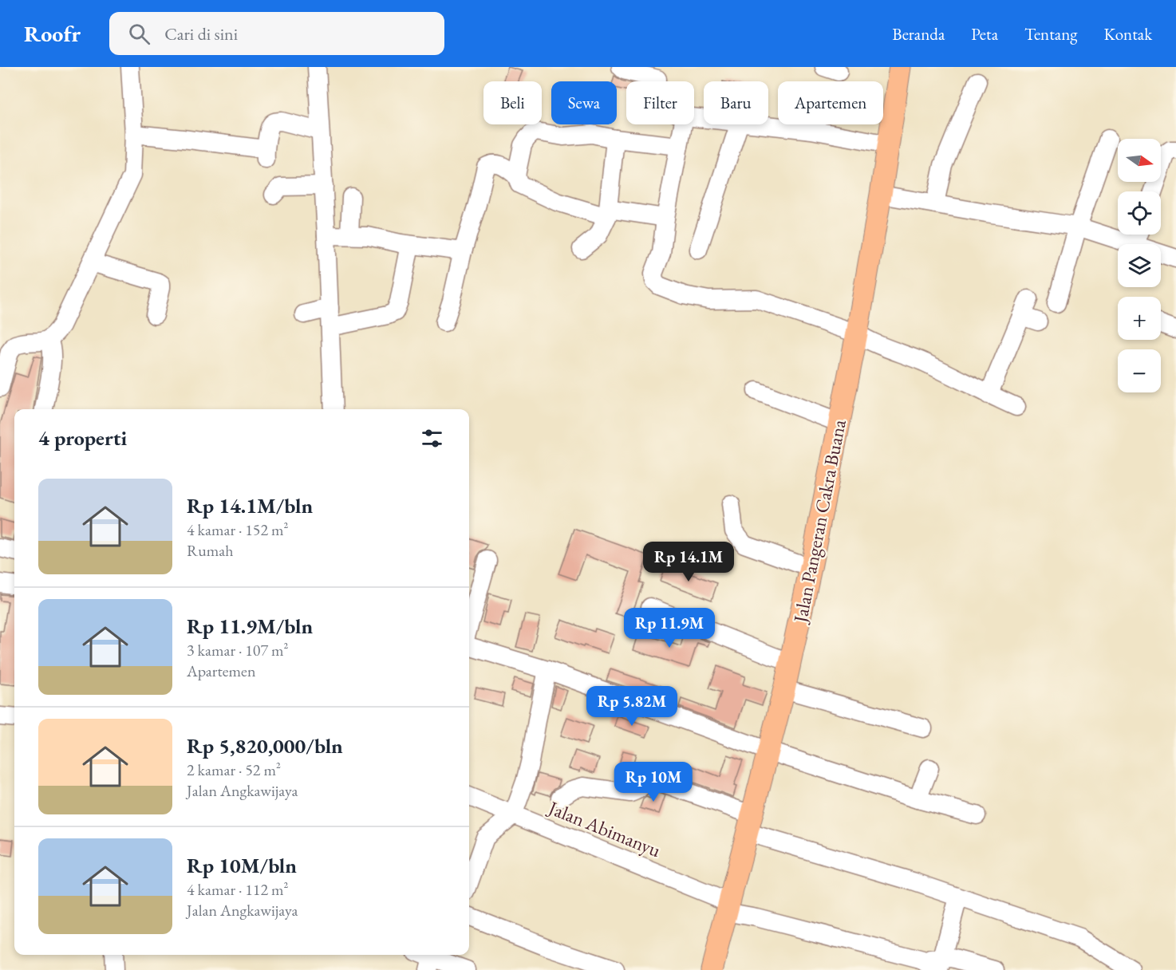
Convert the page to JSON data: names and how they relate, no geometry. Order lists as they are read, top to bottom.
{
  "streets": {
    "main road": ["Jalan Pangeran Cakra Buana"],
    "street": ["Jalan Abimanyu"]
  },
  "crossings": [
    ["Jalan Pangeran Cakra Buana", "Jalan Abimanyu"]
  ],
  "north": "right",
  "page": {
    "header": "Roofr",
    "search": "Cari di sini",
    "nav": [
      "Beranda",
      "Peta",
      "Tentang",
      "Kontak"
    ],
    "chip": [
      "Beli",
      "Sewa",
      "Filter",
      "Baru",
      "Apartemen"
    ],
    "map_buttons": ["+", "−"],
    "heading": "4 properti",
    "list": [
      {
        "name": "Rp 14.1M/bln",
        "note": "4 kamar · 152 m² · Rumah"
      },
      {
        "name": "Rp 11.9M/bln",
        "note": "3 kamar · 107 m² · Apartemen"
      },
      {
        "name": "Rp 5,820,000/bln",
        "note": "2 kamar · 52 m² · Jalan Angkawijaya"
      },
      {
        "name": "Rp 10M/bln",
        "note": "4 kamar · 112 m² · Jalan Angkawijaya"
      }
    ],
    "price": [
      "Rp 14.1M",
      "Rp 11.9M",
      "Rp 5.82M",
      "Rp 10M"
    ]
  }
}
